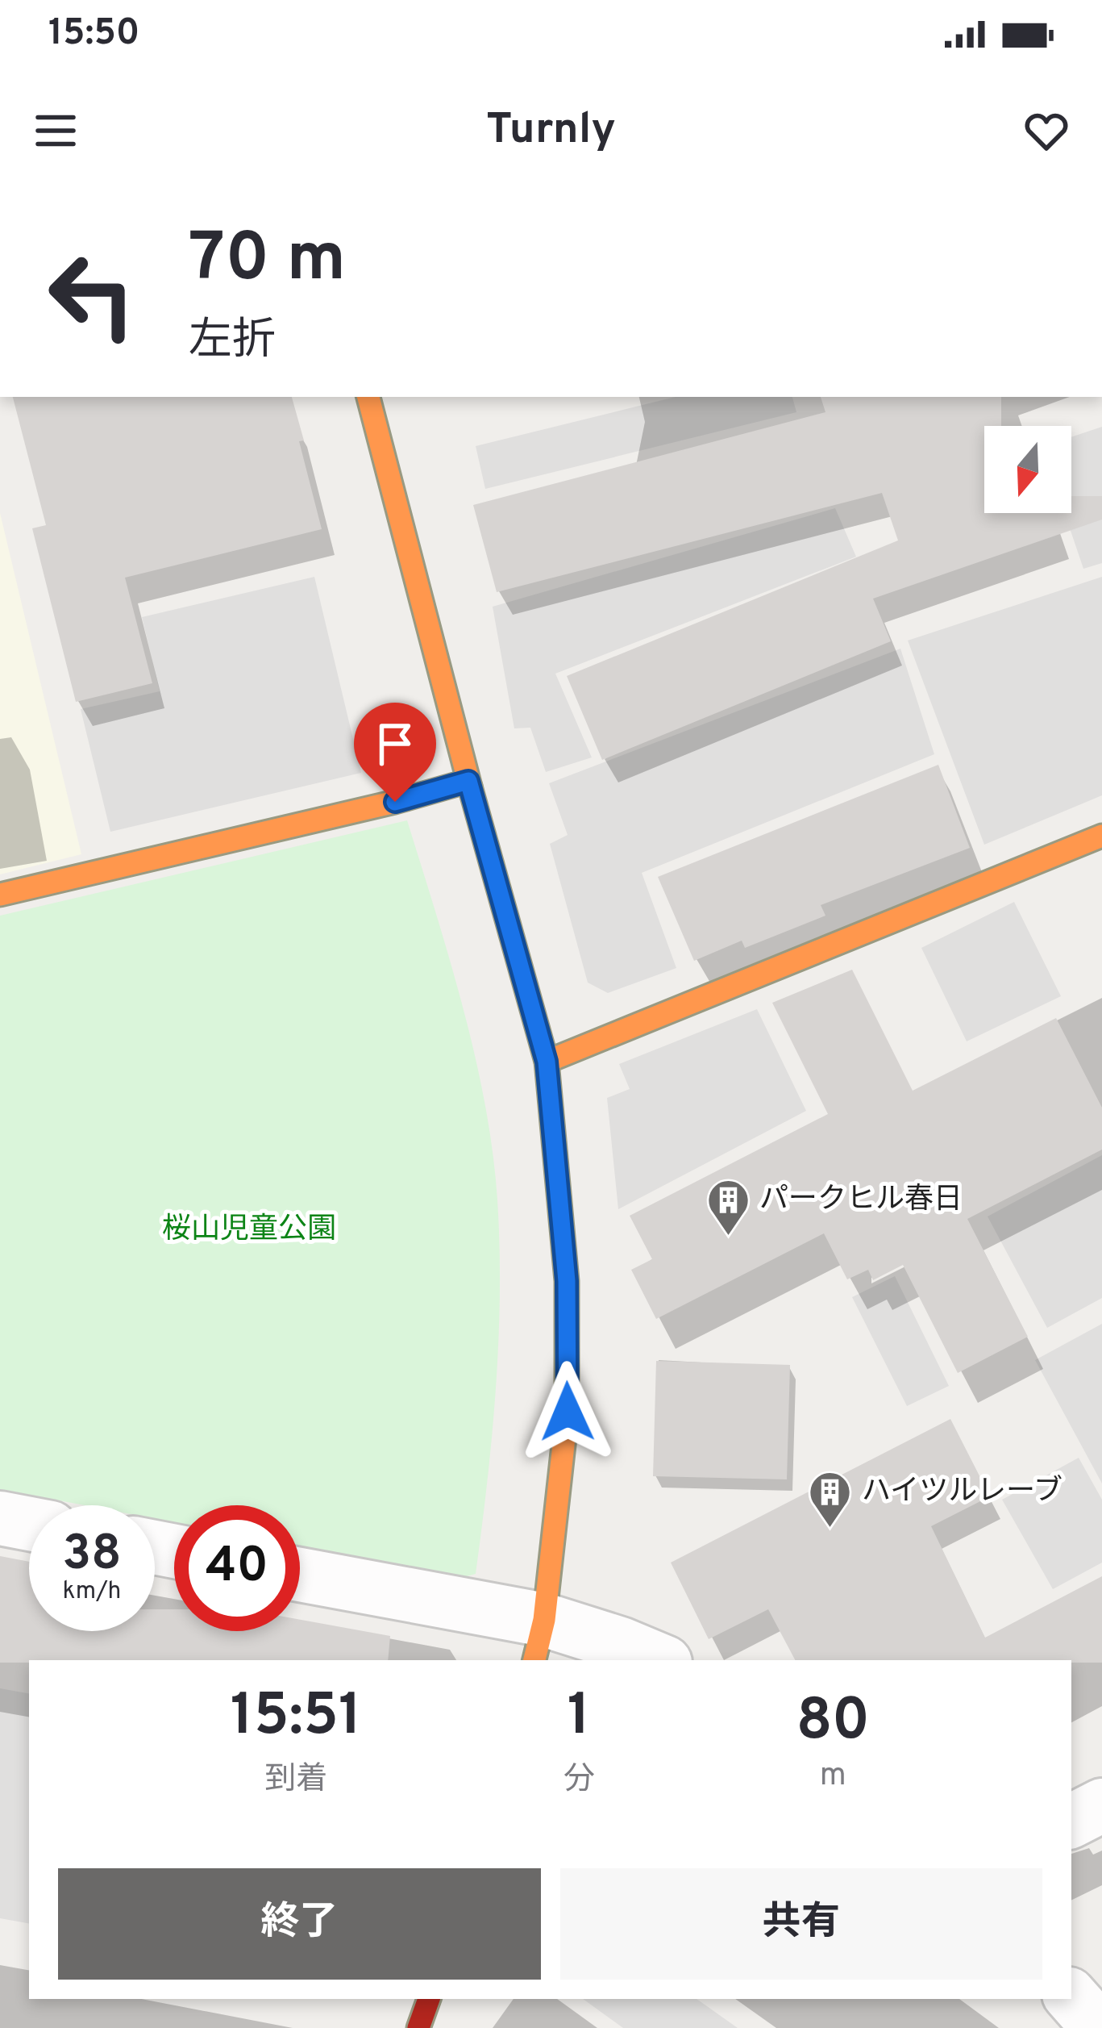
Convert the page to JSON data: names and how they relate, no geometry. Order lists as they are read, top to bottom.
{
  "parks": ["桜山児童公園"],
  "places": {
    "building": ["パークヒル春日", "ハイツルレーブ"]
  },
  "north": "bottom",
  "page": {
    "status": "15:50",
    "header": "Turnly",
    "turn": ["70 m", "左折"],
    "speed": "38 km/h",
    "limit": "40",
    "eta": [
      "15:51",
      "到着",
      "1",
      "分",
      "80",
      "m"
    ],
    "buttons": ["終了", "共有"]
  }
}
